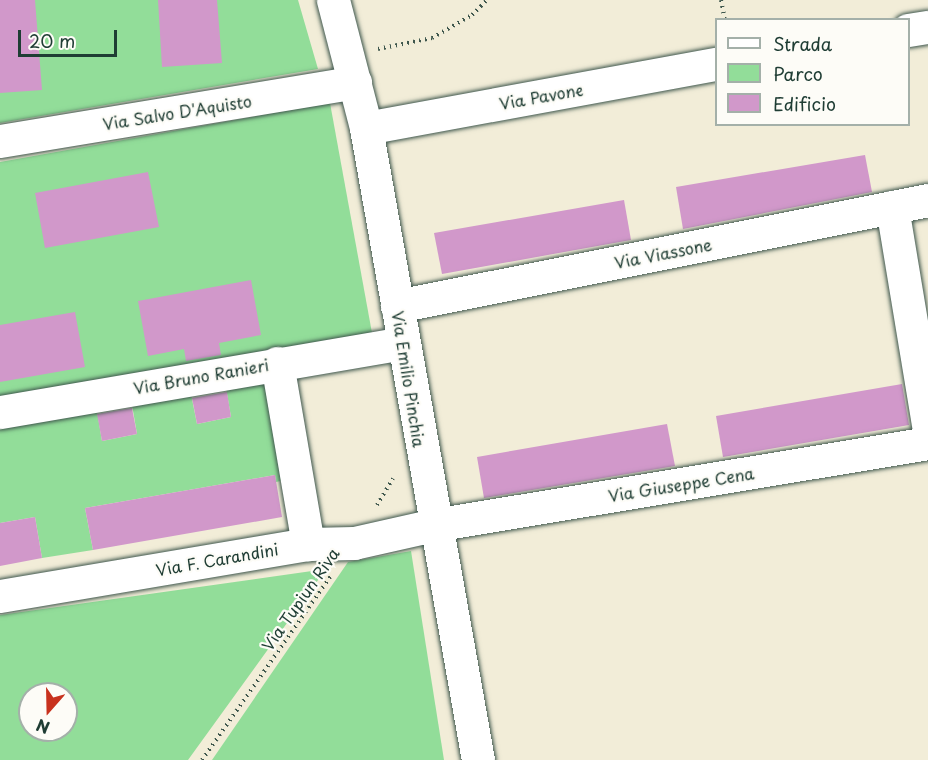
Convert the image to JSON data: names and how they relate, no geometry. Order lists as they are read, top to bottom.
{
  "streets": {
    "street": [
      "Via Pavone",
      "Via Salvo D'Aquisto",
      "Via Viassone",
      "Via Bruno Ranieri",
      "Via Emilio Pinchia",
      "Via Giuseppe Cena",
      "Via F. Carandini"
    ],
    "path": ["Via Tupiun Riva"]
  },
  "crossings": [
    ["Via Pavone", "Via Emilio Pinchia"],
    ["Via Salvo D'Aquisto", "Via Emilio Pinchia"],
    ["Via Viassone", "Via Emilio Pinchia"],
    ["Via Bruno Ranieri", "Via Emilio Pinchia"],
    ["Via Emilio Pinchia", "Via Giuseppe Cena"],
    ["Via Emilio Pinchia", "Via F. Carandini"],
    ["Via Emilio Pinchia", "Via Tupiun Riva"],
    ["Via Giuseppe Cena", "Via F. Carandini"],
    ["Via F. Carandini", "Via Tupiun Riva"]
  ],
  "legend": ["Strada", "Parco", "Edificio"],
  "scale_bar": "20 m",
  "north": "bottom"
}
